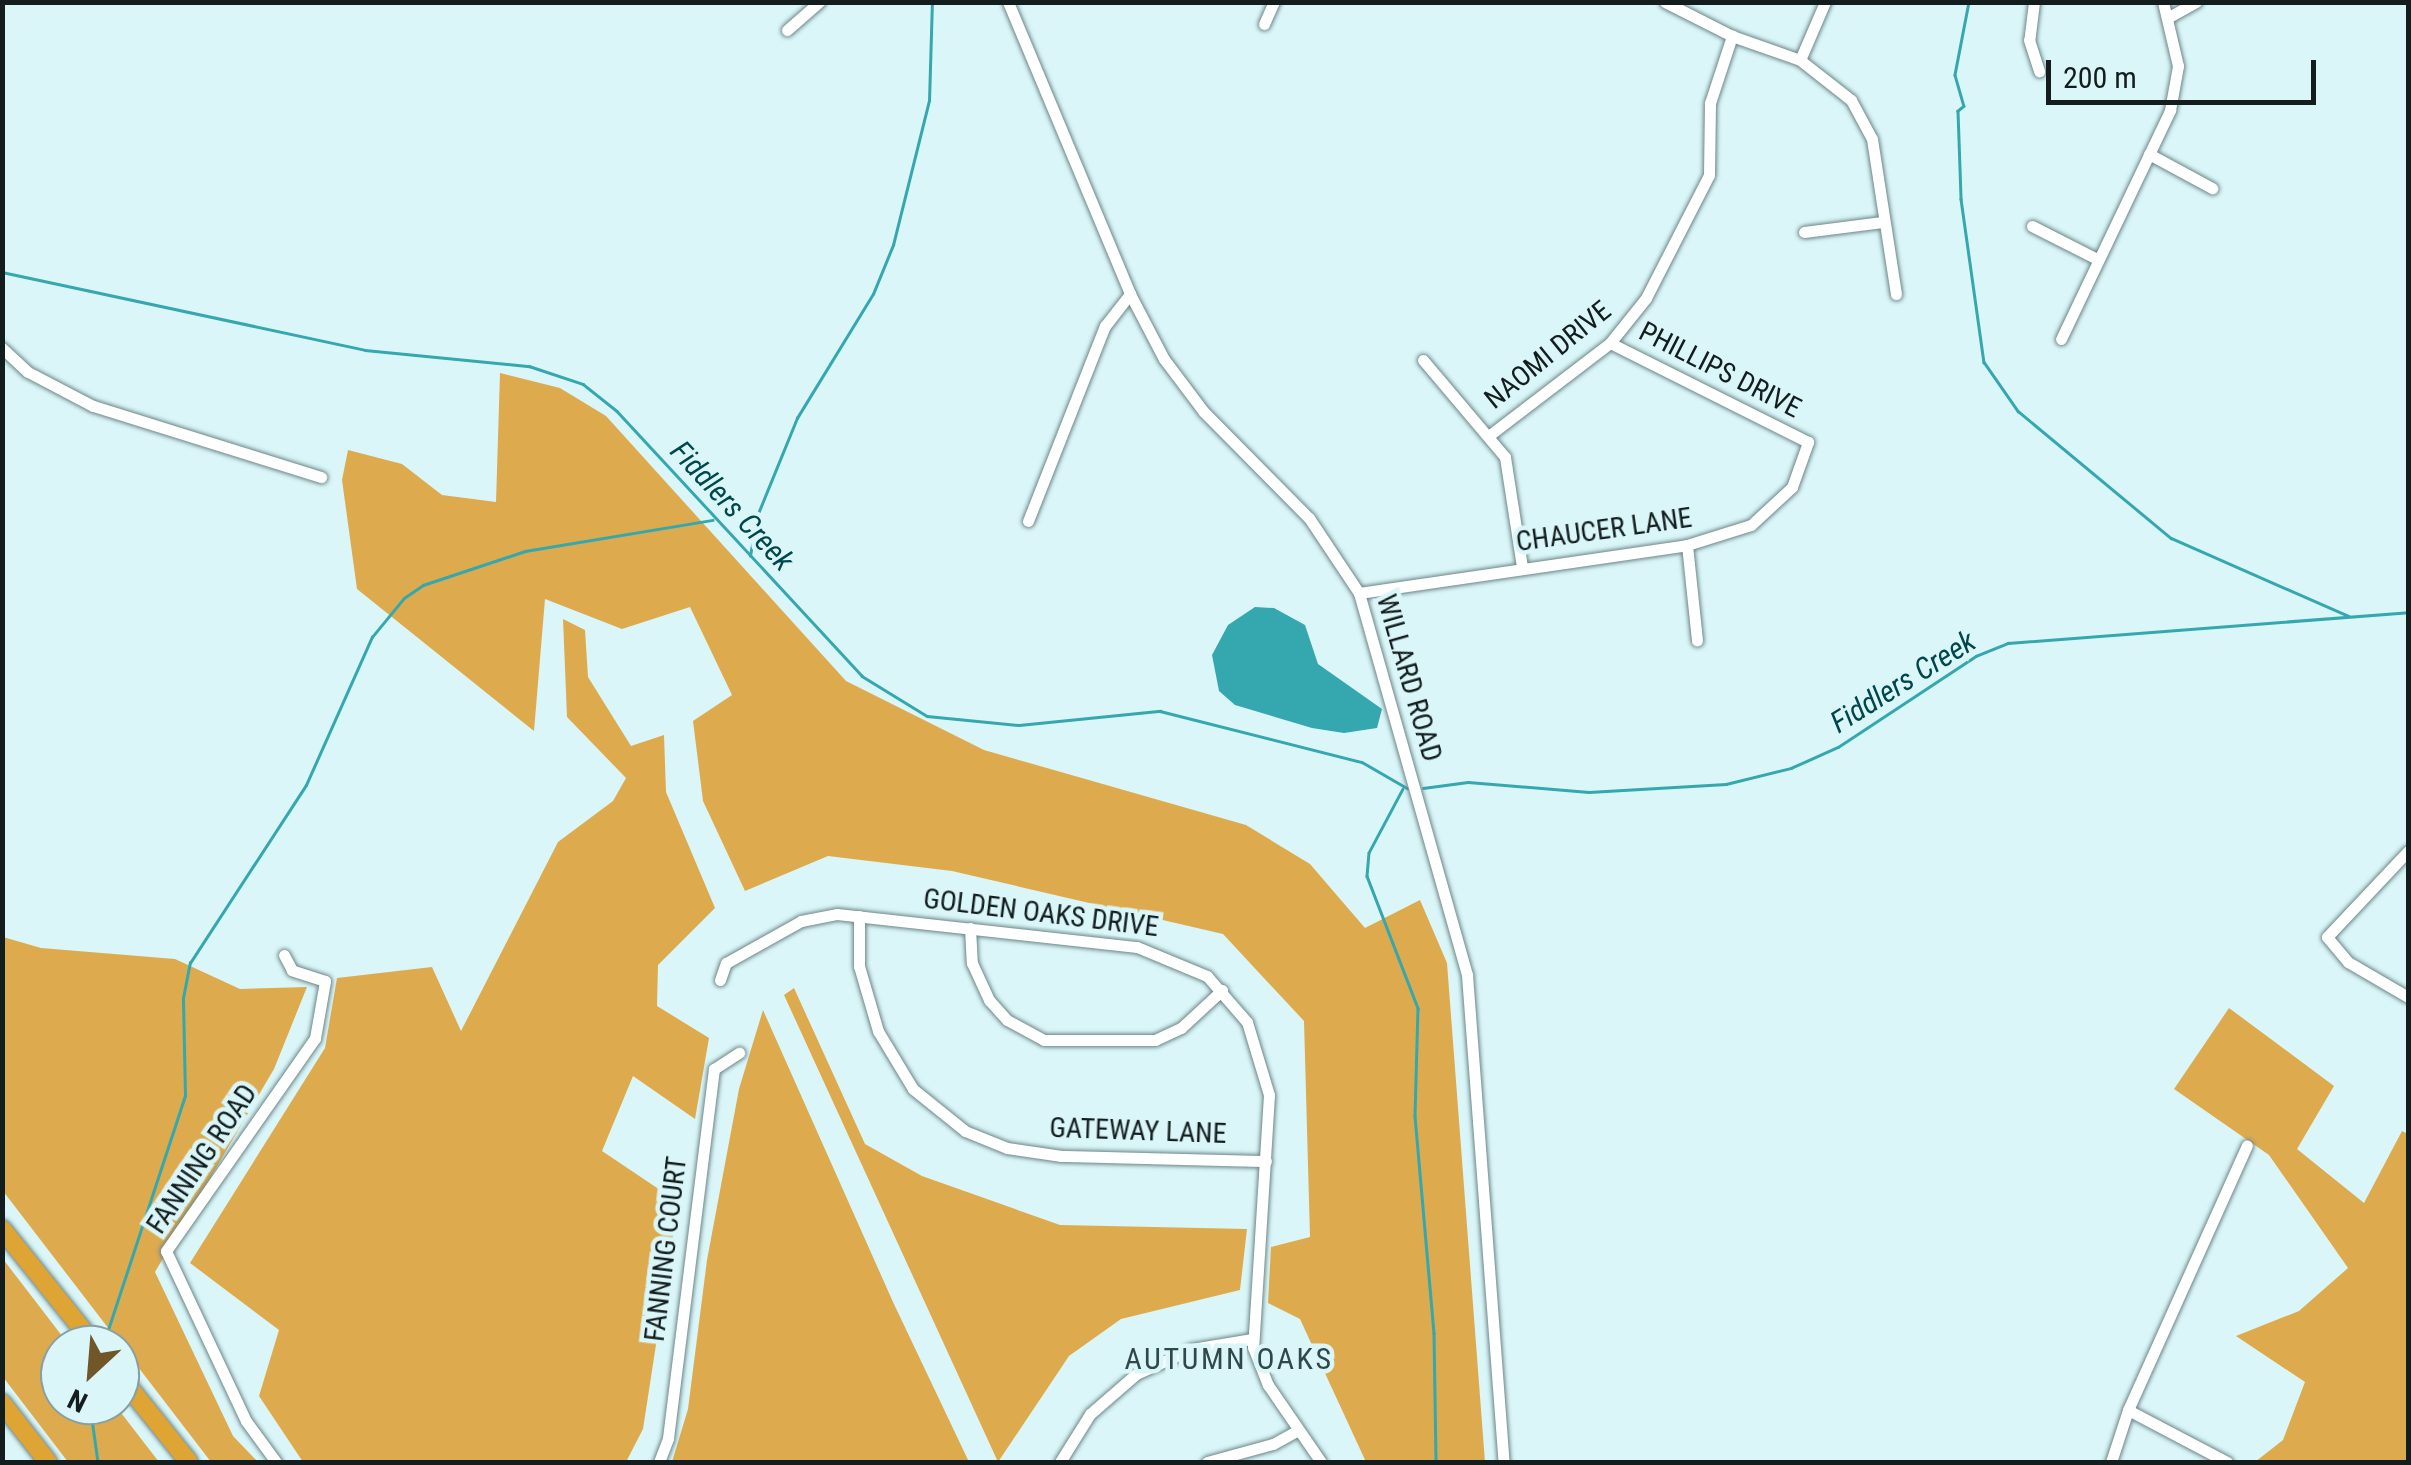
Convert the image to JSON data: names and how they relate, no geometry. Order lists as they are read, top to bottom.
{
  "streets": {
    "street": [
      "NAOMI DRIVE",
      "PHILLIPS DRIVE",
      "CHAUCER LANE",
      "WILLARD ROAD",
      "GOLDEN OAKS DRIVE",
      "GATEWAY LANE",
      "FANNING ROAD",
      "FANNING COURT"
    ]
  },
  "crossings": [
    ["NAOMI DRIVE", "PHILLIPS DRIVE"],
    ["PHILLIPS DRIVE", "CHAUCER LANE"],
    ["CHAUCER LANE", "WILLARD ROAD"],
    ["GOLDEN OAKS DRIVE", "GATEWAY LANE"]
  ],
  "districts": ["AUTUMN OAKS"],
  "water": ["Fiddlers Creek"],
  "scale_bar": "200 m",
  "north": "bottom left"
}
